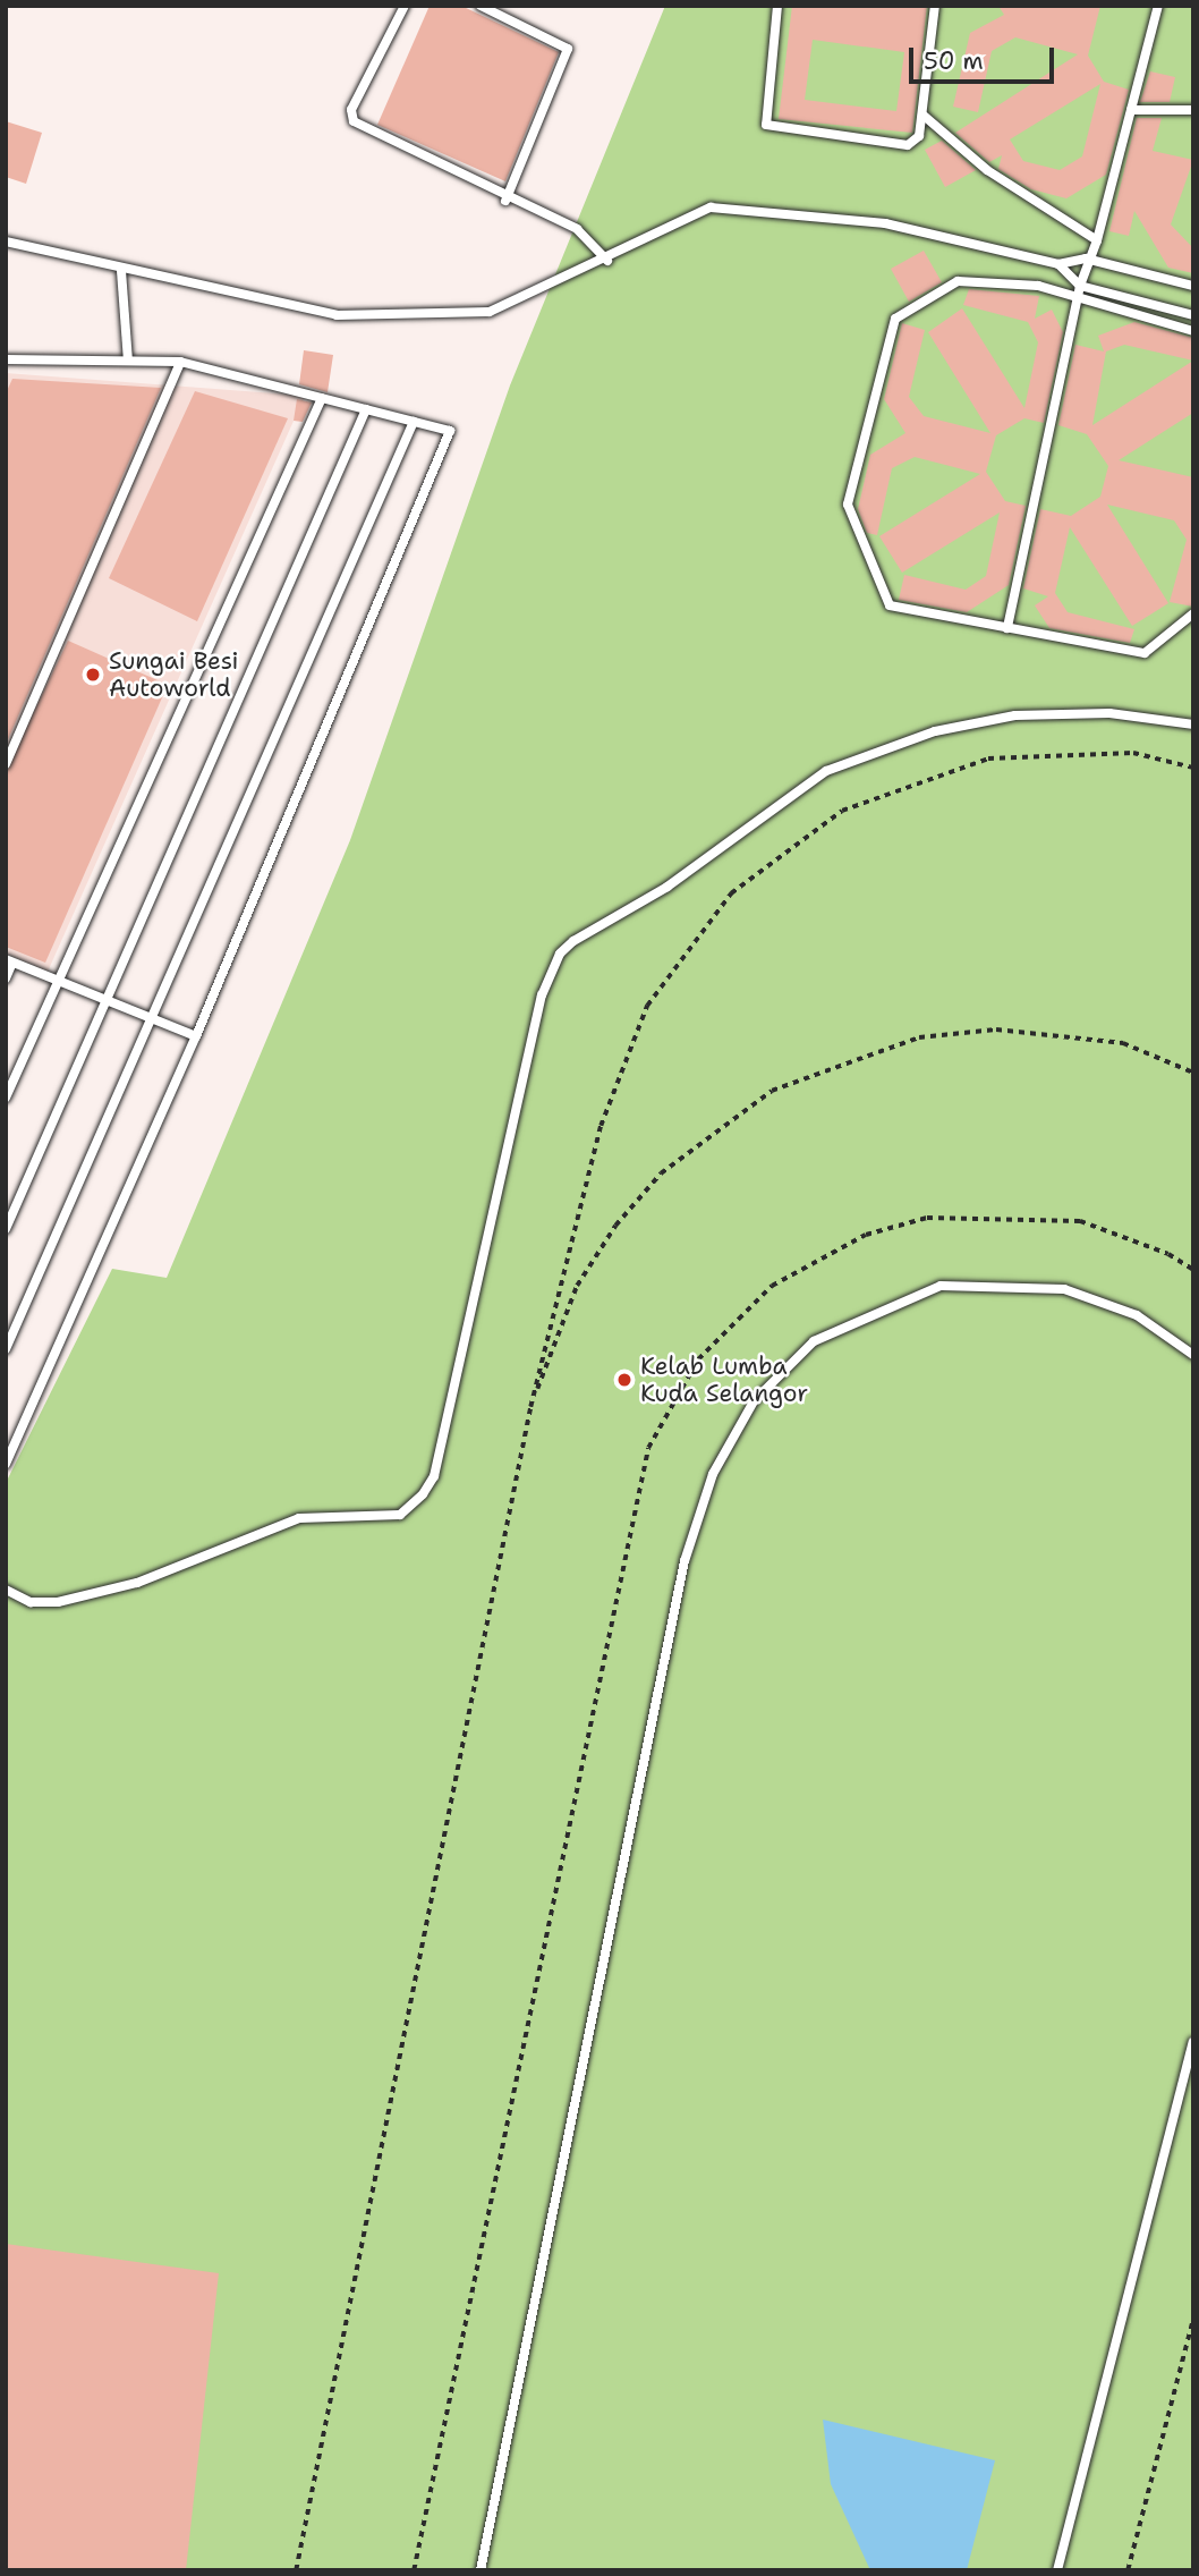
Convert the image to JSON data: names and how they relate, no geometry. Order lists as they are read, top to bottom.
{
  "places": ["Sungai Besi Autoworld", "Kelab Lumba Kuda Selangor"],
  "scale_bar": "50 m"
}
